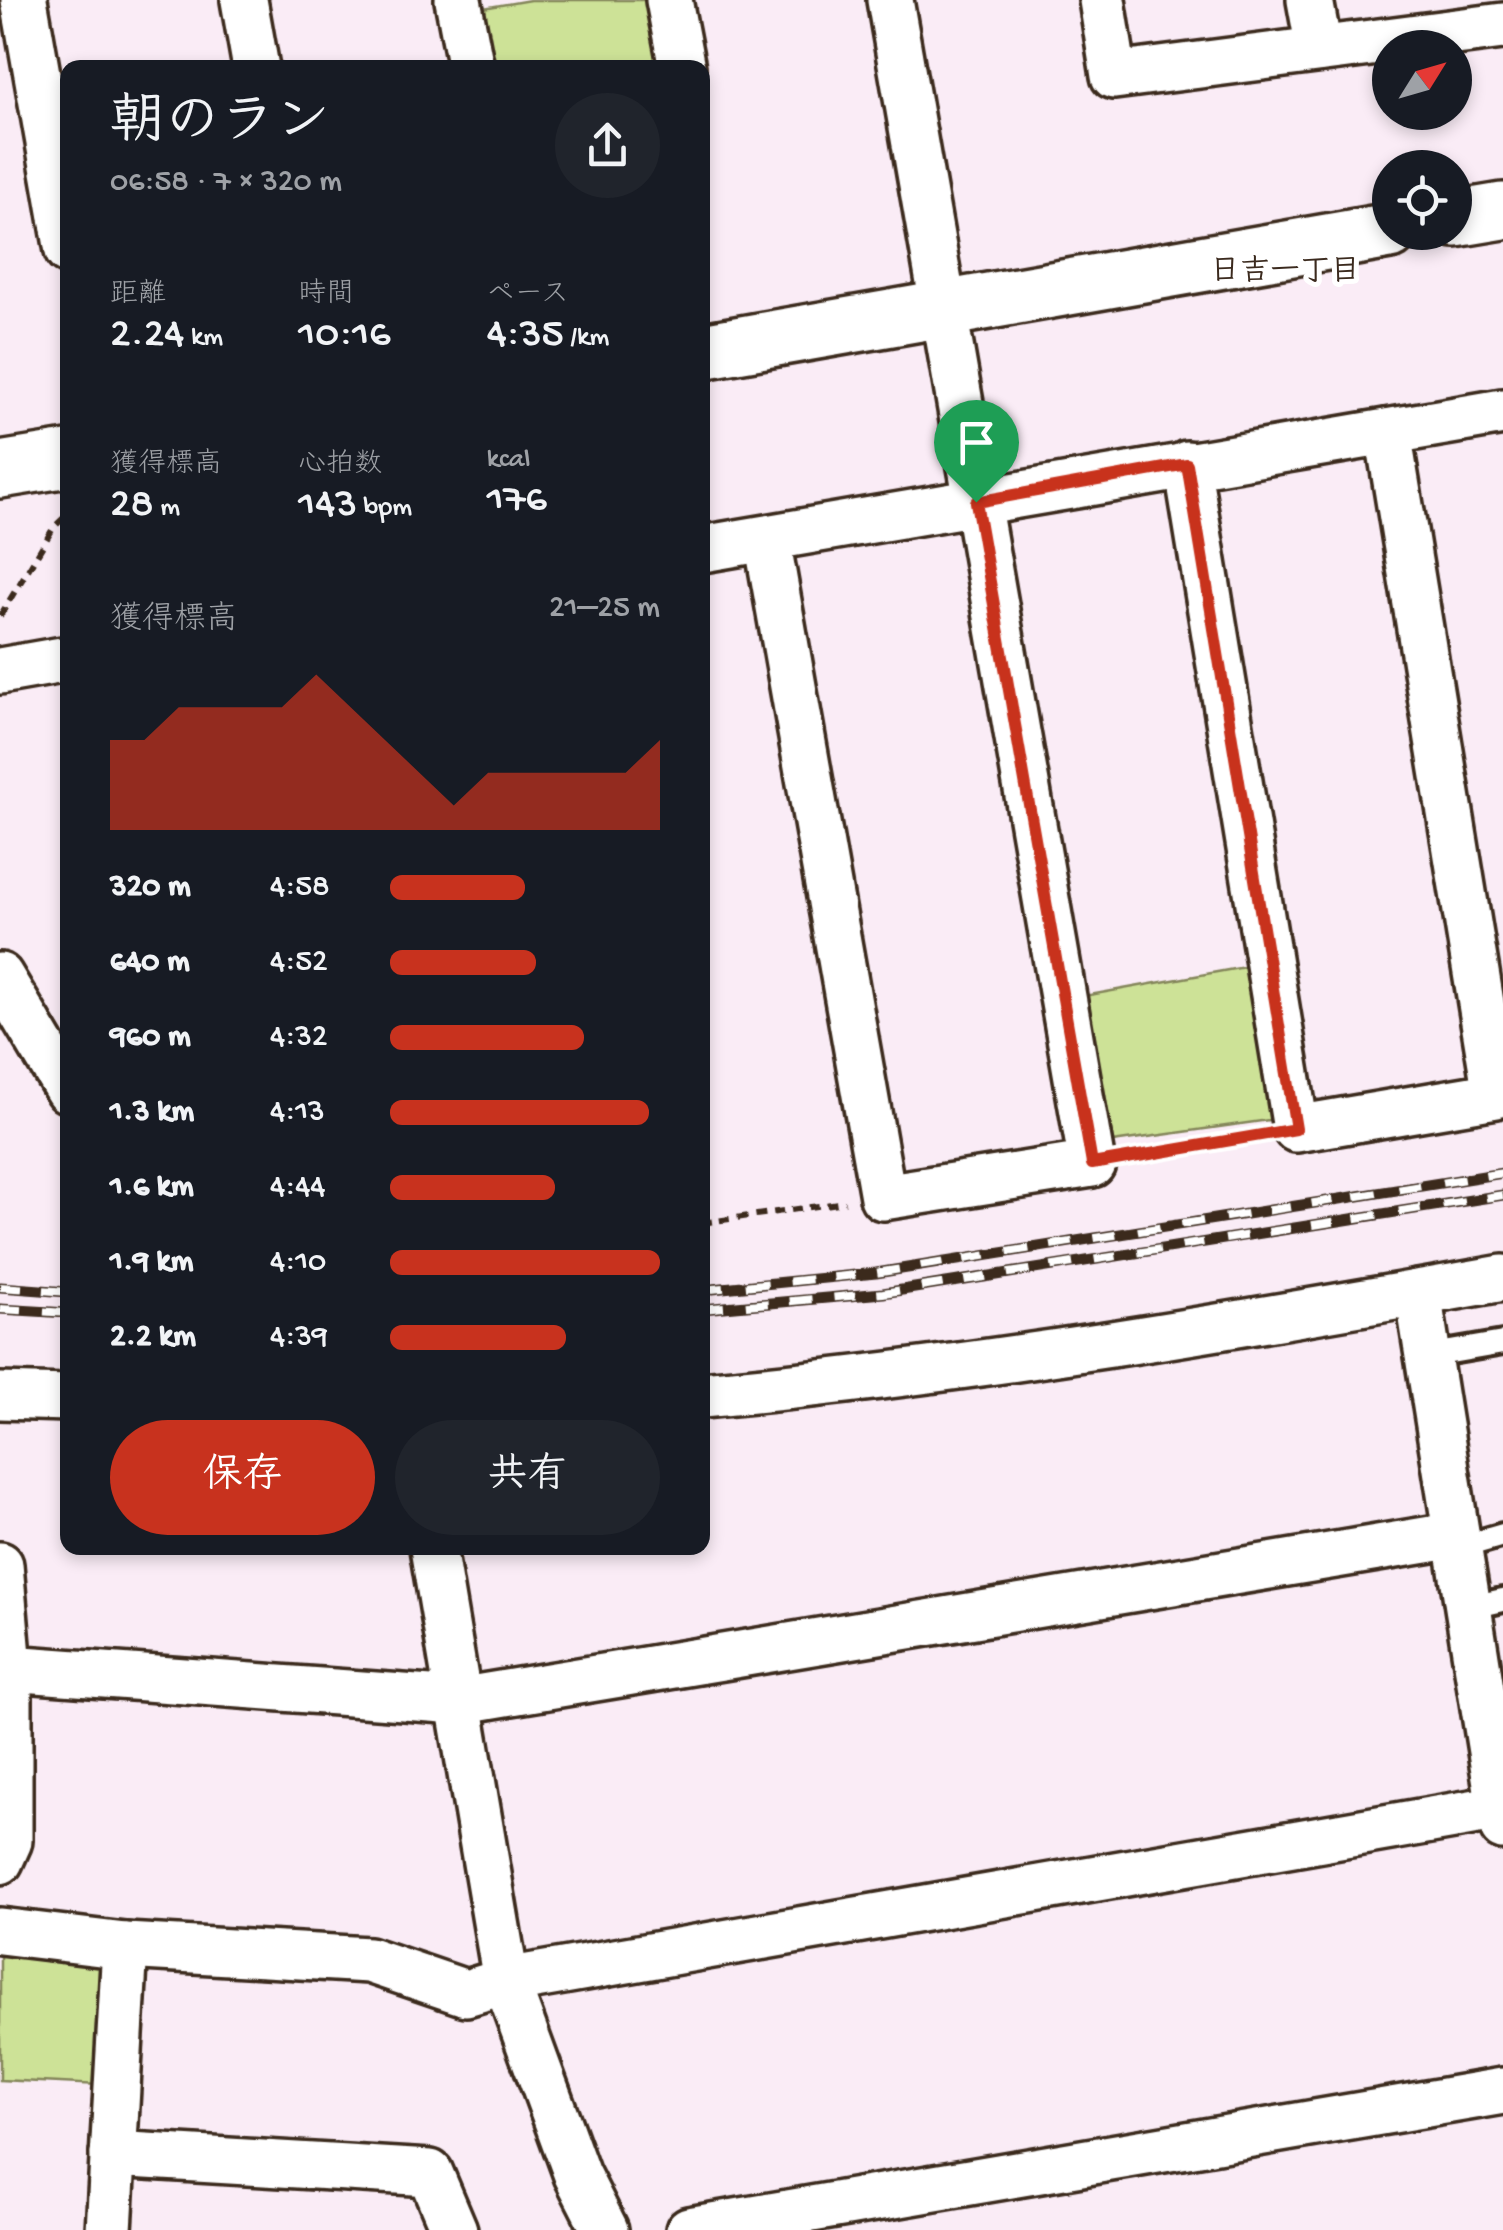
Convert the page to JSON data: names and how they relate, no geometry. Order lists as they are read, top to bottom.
{
  "districts": ["日吉一丁目"],
  "north": "top right",
  "page": {
    "heading": ["朝のラン", "06:58 · 7 × 320 m"],
    "stats": [
      ["距離", "2.24 km"],
      ["時間", "10:16"],
      ["ペース", "4:35 /km"],
      ["獲得標高", "28 m"],
      ["心拍数", "143 bpm"],
      ["kcal", "176"]
    ],
    "chart": ["獲得標高", "21–25 m"],
    "list": [
      {
        "name": "320 m",
        "note": "4:58"
      },
      {
        "name": "640 m",
        "note": "4:52"
      },
      {
        "name": "960 m",
        "note": "4:32"
      },
      {
        "name": "1.3 km",
        "note": "4:13"
      },
      {
        "name": "1.6 km",
        "note": "4:44"
      },
      {
        "name": "1.9 km",
        "note": "4:10"
      },
      {
        "name": "2.2 km",
        "note": "4:39"
      }
    ],
    "buttons": ["保存", "共有"]
  }
}
